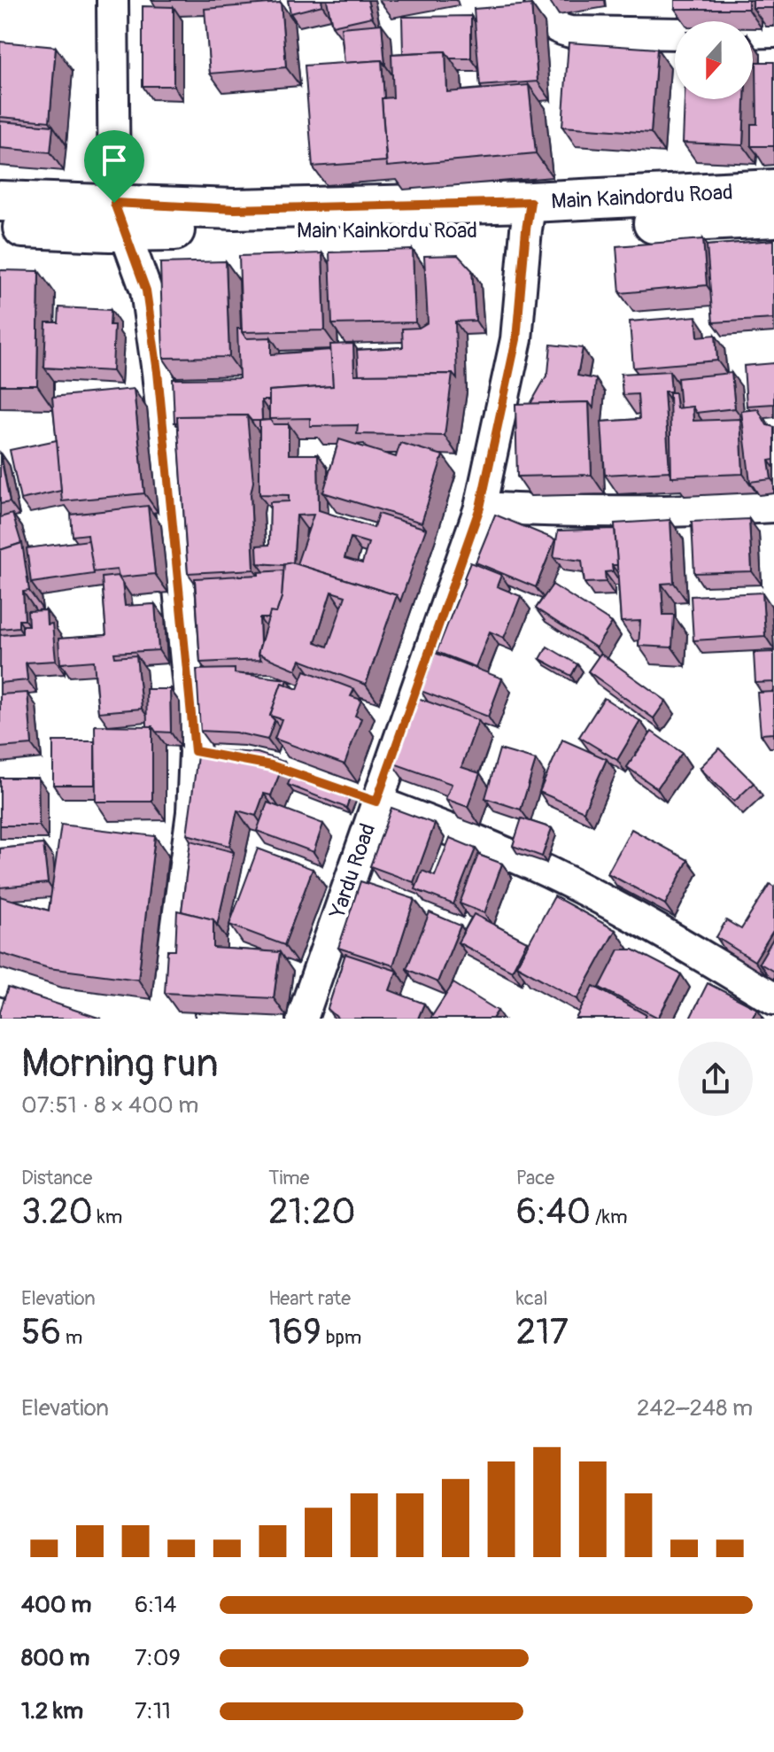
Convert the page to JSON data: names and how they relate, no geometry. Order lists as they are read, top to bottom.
{
  "streets": {
    "main road": ["Main Kaindordu Road"],
    "street": ["Yardu Road"]
  },
  "crossings": [
    ["Main Kaindordu Road", "Yardu Road"]
  ],
  "north": "bottom",
  "page": {
    "heading": ["Morning run", "07:51 · 8 × 400 m"],
    "stats": [
      ["Distance", "3.20 km"],
      ["Time", "21:20"],
      ["Pace", "6:40 /km"],
      ["Elevation", "56 m"],
      ["Heart rate", "169 bpm"],
      ["kcal", "217"]
    ],
    "chart": ["Elevation", "242–248 m"],
    "list": [
      {
        "name": "400 m",
        "note": "6:14"
      },
      {
        "name": "800 m",
        "note": "7:09"
      },
      {
        "name": "1.2 km",
        "note": "7:11"
      }
    ]
  }
}
